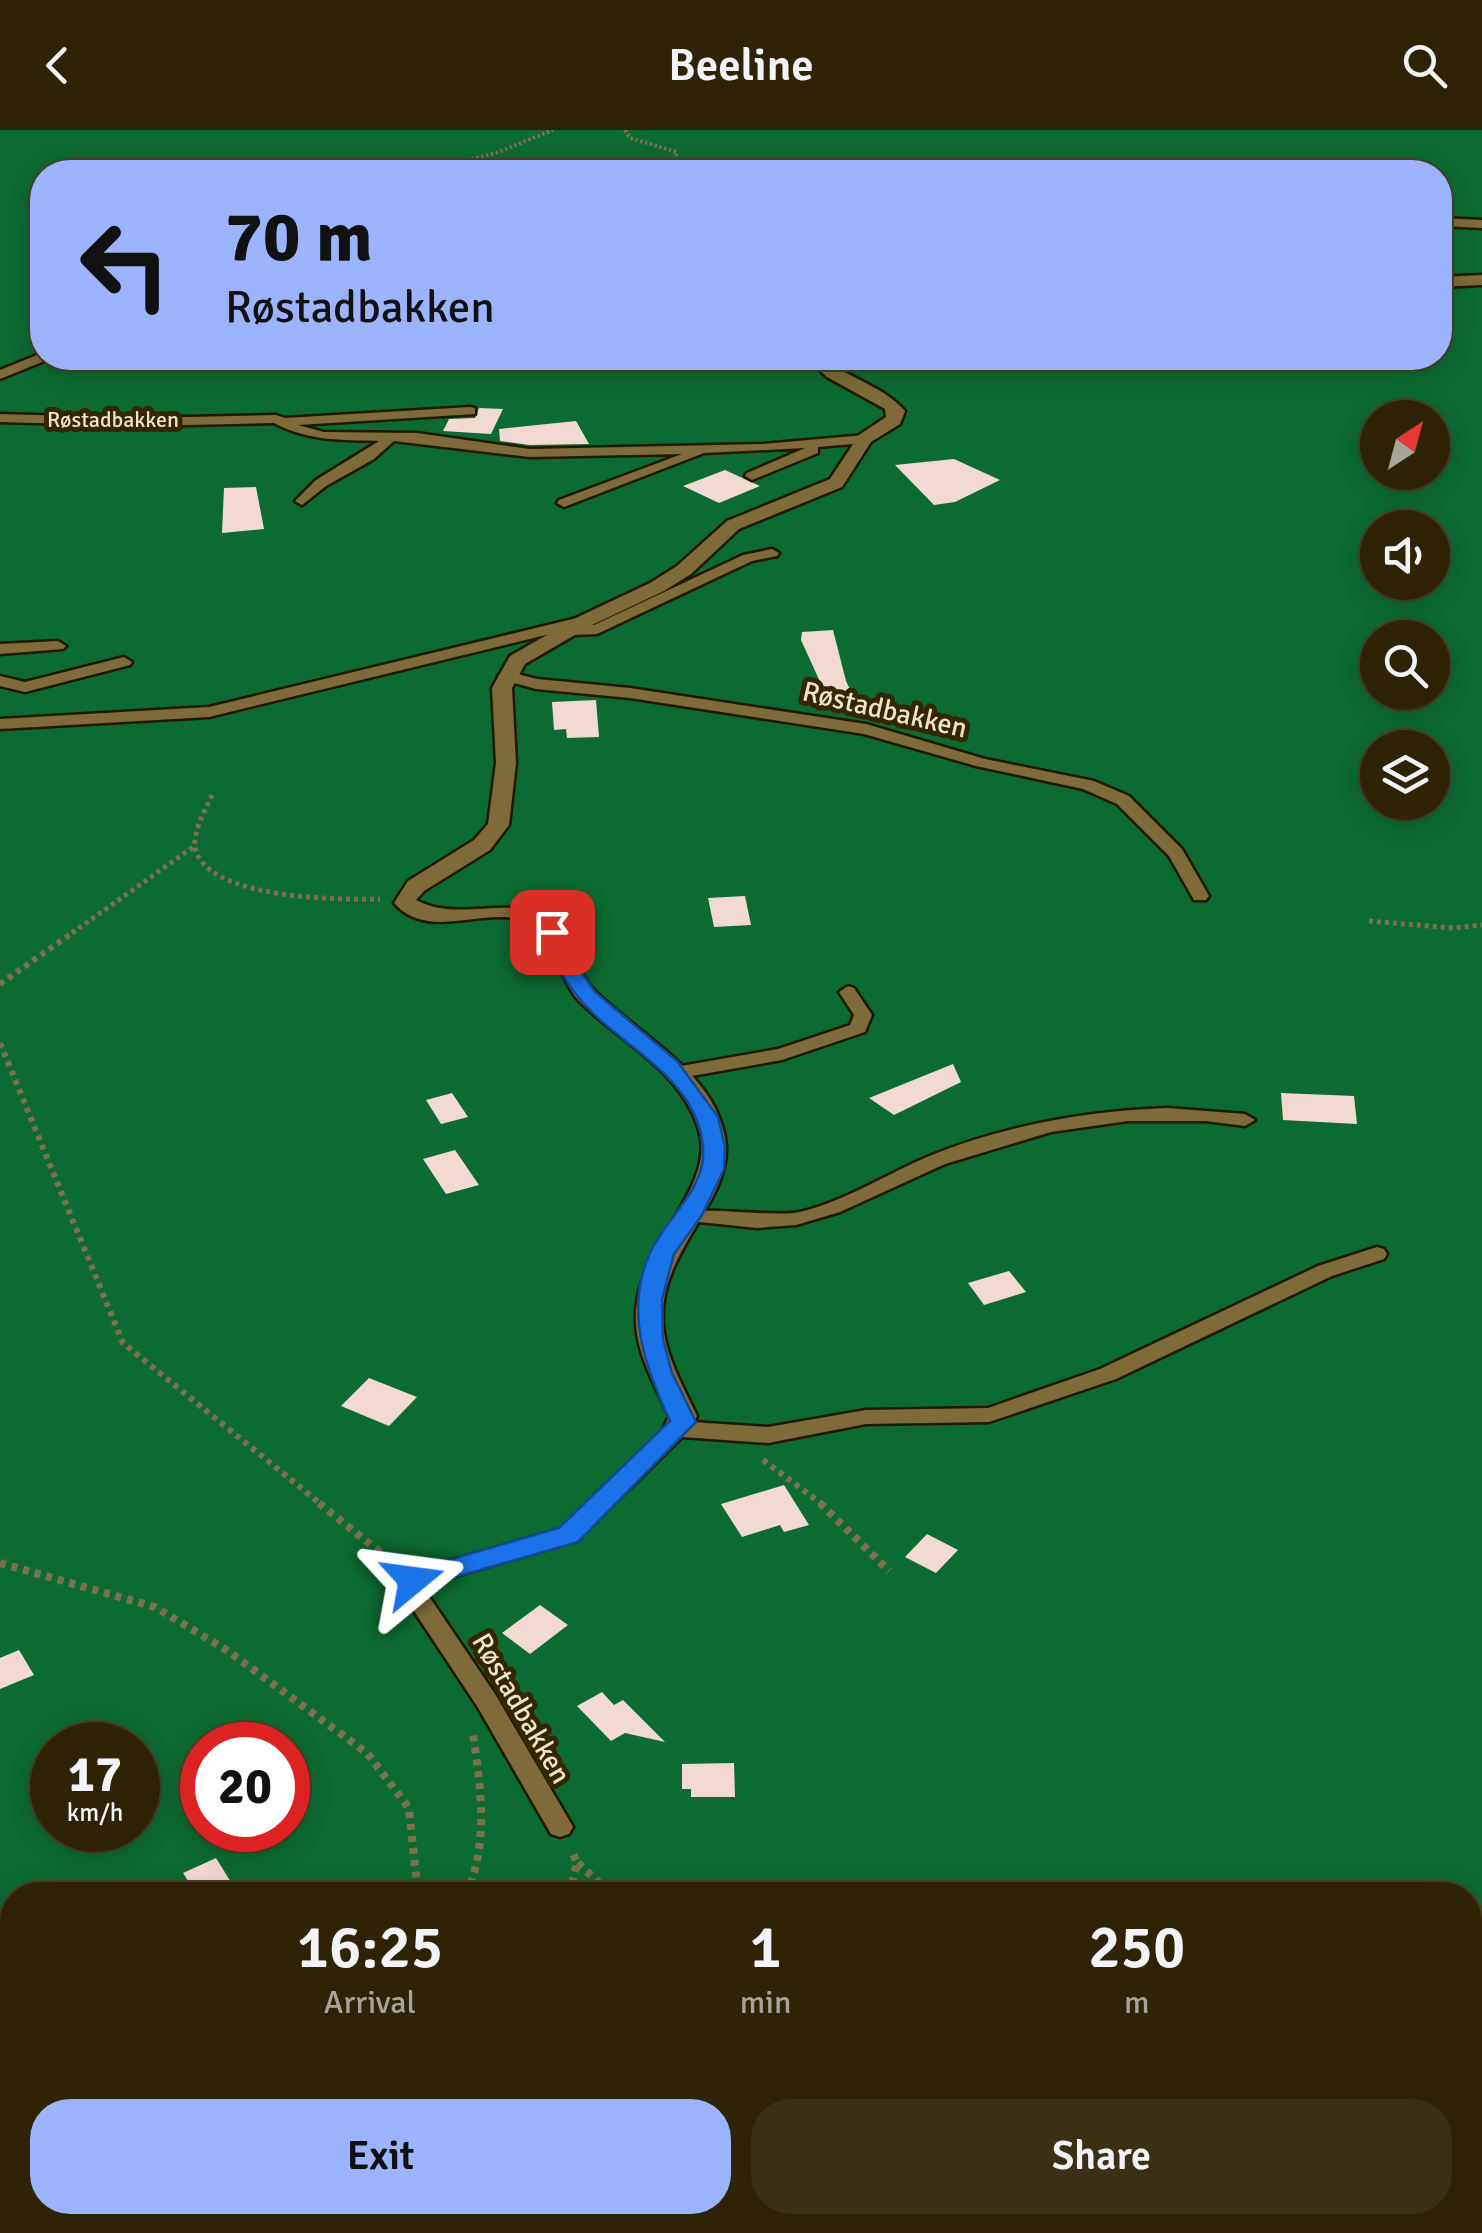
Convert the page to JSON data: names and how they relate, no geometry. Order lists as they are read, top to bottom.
{
  "streets": {
    "lane": ["Røstadbakken"]
  },
  "north": "top right",
  "page": {
    "header": "Beeline",
    "turn": ["70 m", "Røstadbakken"],
    "speed": "17 km/h",
    "limit": "20",
    "eta": [
      "16:25",
      "Arrival",
      "1",
      "min",
      "250",
      "m"
    ],
    "buttons": ["Exit", "Share"]
  }
}
